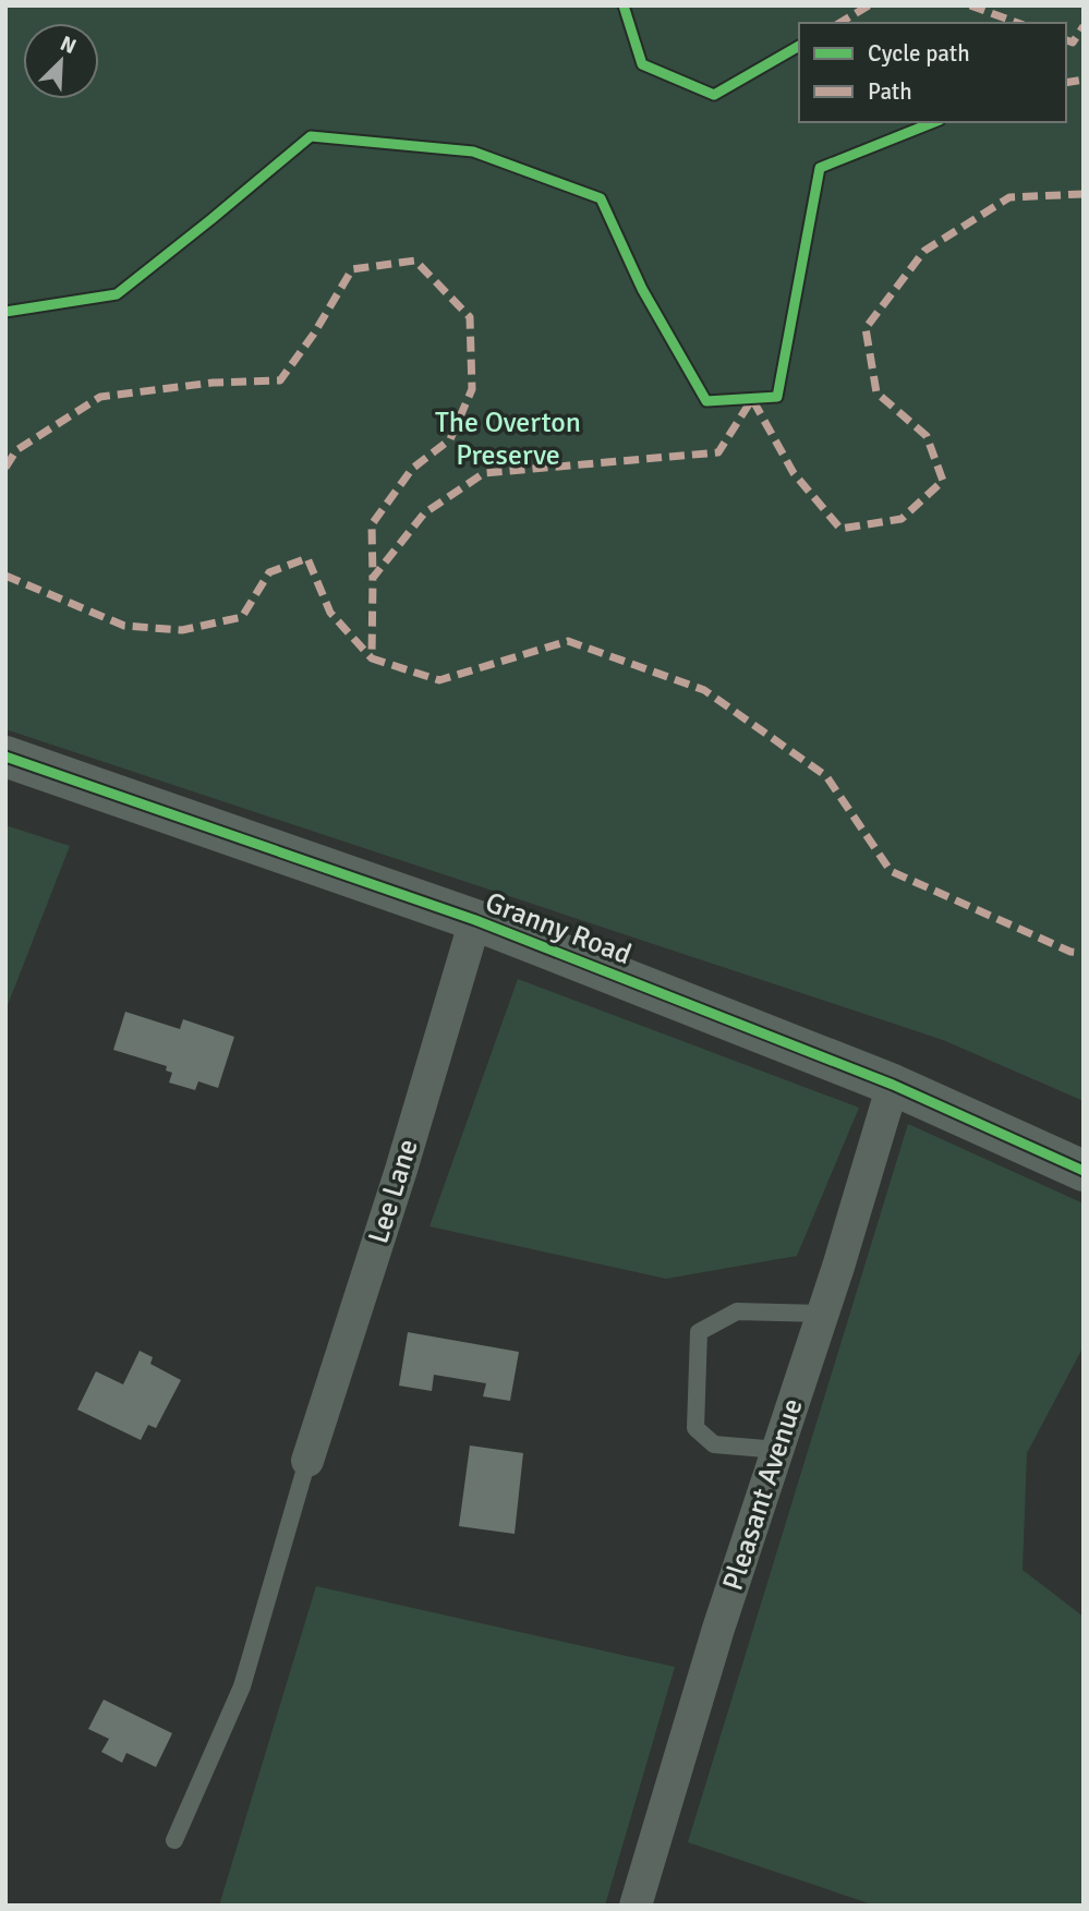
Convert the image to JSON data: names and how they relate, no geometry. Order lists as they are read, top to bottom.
{
  "streets": {
    "street": ["Granny Road", "Lee Lane", "Pleasant Avenue"]
  },
  "crossings": [
    ["Granny Road", "Lee Lane"],
    ["Granny Road", "Pleasant Avenue"]
  ],
  "parks": ["The Overton Preserve"],
  "legend": ["Cycle path", "Path"],
  "north": "top right"
}
